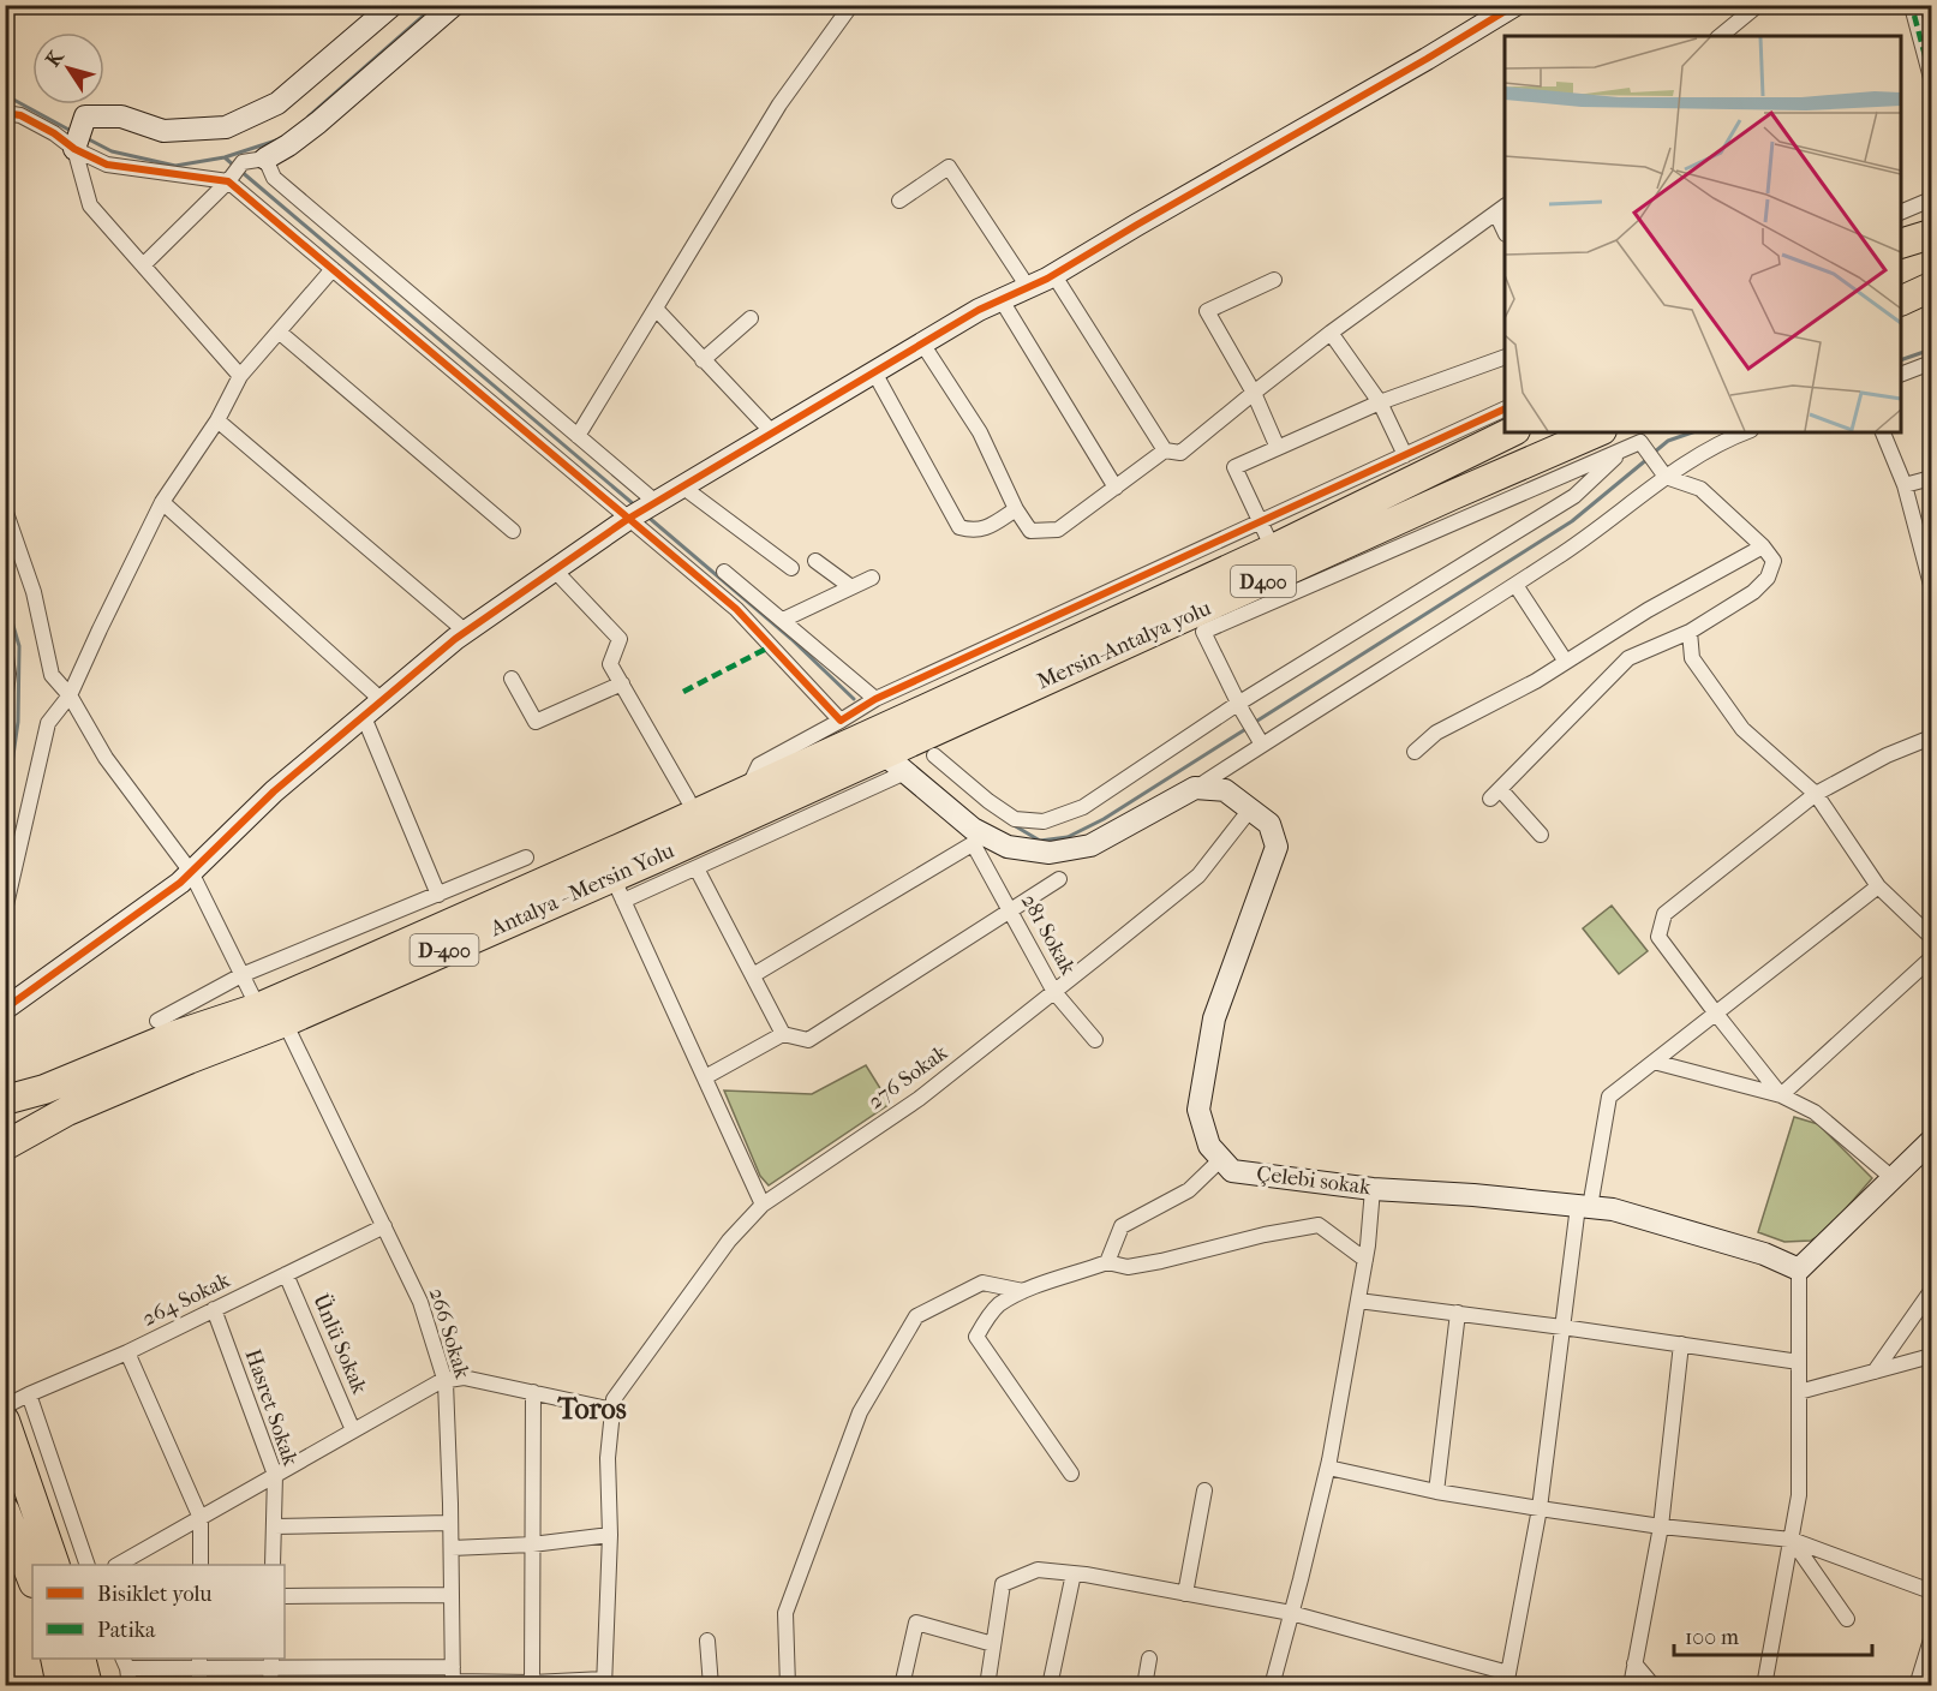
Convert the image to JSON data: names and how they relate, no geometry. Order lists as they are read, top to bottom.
{
  "streets": {
    "highway": [
      "D400",
      "Mersin-Antalya yolu",
      "Antalya - Mersin Yolu",
      "D-400"
    ],
    "street": [
      "281 Sokak",
      "276 Sokak",
      "Çelebi sokak",
      "264 Sokak",
      "266 Sokak",
      "Ünlü Sokak",
      "Hasret Sokak"
    ]
  },
  "crossings": [
    ["Mersin-Antalya yolu", "Antalya - Mersin Yolu"],
    ["Antalya - Mersin Yolu", "266 Sokak"],
    ["281 Sokak", "276 Sokak"],
    ["264 Sokak", "266 Sokak"],
    ["264 Sokak", "Ünlü Sokak"],
    ["264 Sokak", "Hasret Sokak"]
  ],
  "districts": ["Toros"],
  "legend": ["Bisiklet yolu", "Patika"],
  "scale_bar": "100 m",
  "north": "top left"
}
